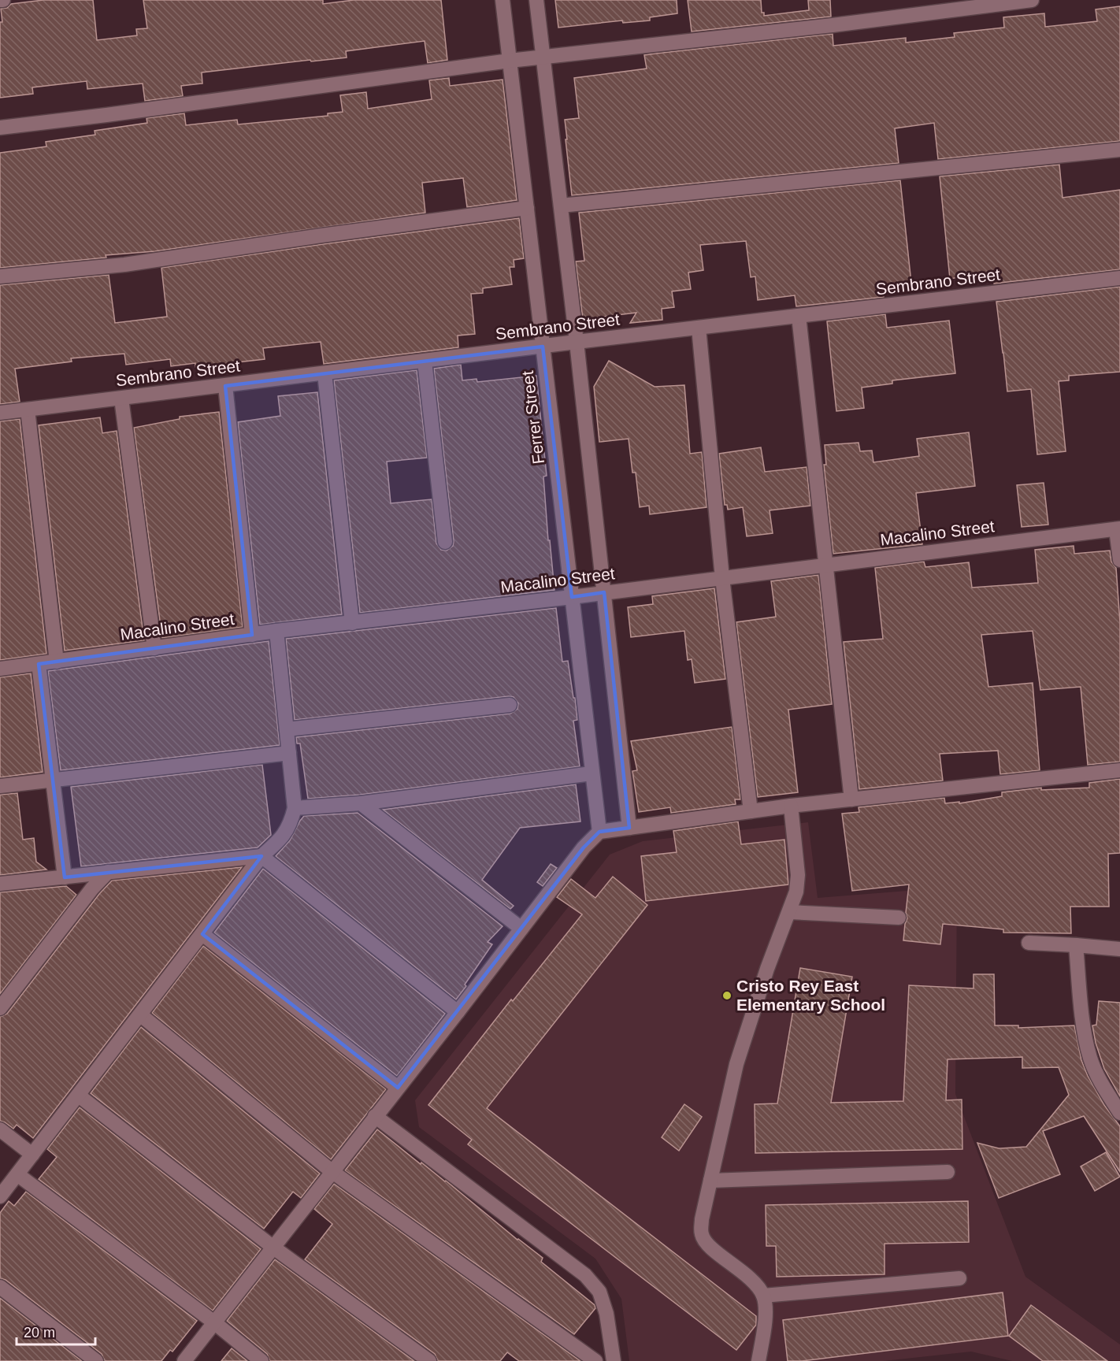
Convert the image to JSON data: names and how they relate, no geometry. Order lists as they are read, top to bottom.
{
  "streets": {
    "street": ["Sembrano Street", "Ferrer Street", "Macalino Street"]
  },
  "crossings": [
    ["Sembrano Street", "Ferrer Street"],
    ["Ferrer Street", "Macalino Street"]
  ],
  "places": ["Cristo Rey East Elementary School"],
  "scale_bar": "20 m"
}
